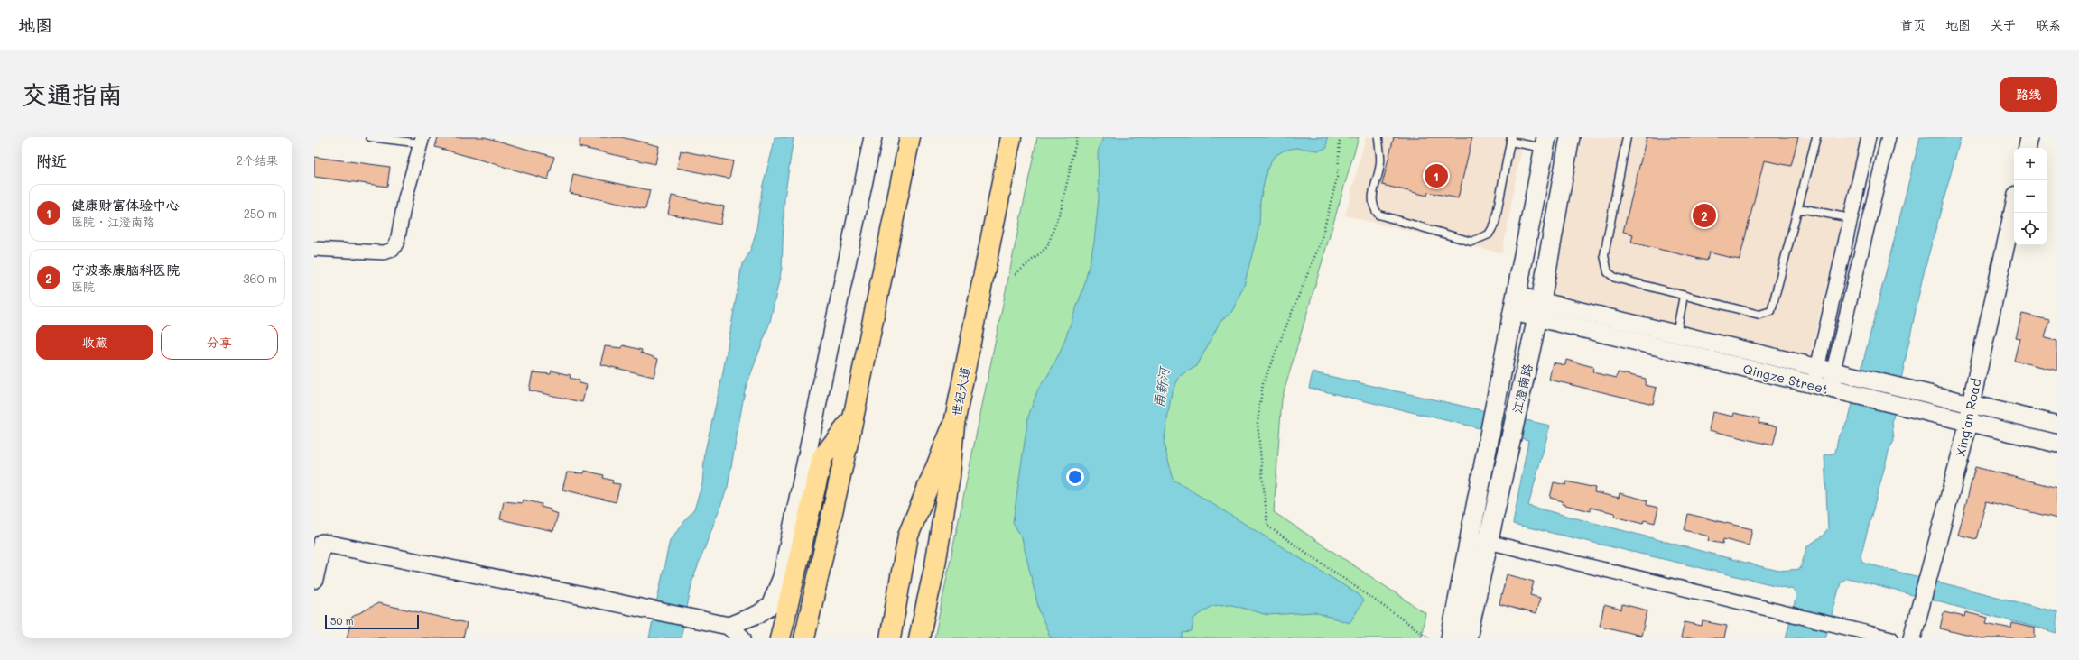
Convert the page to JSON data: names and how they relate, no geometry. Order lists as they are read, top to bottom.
{
  "streets": {
    "main road": ["江澄南路", "世纪大道"],
    "street": ["Qingze Street", "Xing'an Road"]
  },
  "crossings": [
    ["Qingze Street", "江澄南路"],
    ["Qingze Street", "Xing'an Road"]
  ],
  "water": ["甬新河"],
  "scale_bar": "50 m",
  "page": {
    "header": "地图",
    "nav": [
      "首页",
      "地图",
      "关于",
      "联系"
    ],
    "buttons": [
      "路线",
      ["收藏", "分享"]
    ],
    "title": "交通指南",
    "heading": ["附近", "2个结果"],
    "map_buttons": ["+", "−"],
    "pins": ["1", "2"],
    "list": [
      {
        "mark": "1",
        "name": "健康财富体验中心",
        "note": "医院 · 江澄南路",
        "value": "250 m"
      },
      {
        "mark": "2",
        "name": "宁波泰康脑科医院",
        "note": "医院",
        "value": "360 m"
      }
    ],
    "scale": "50 m"
  }
}
